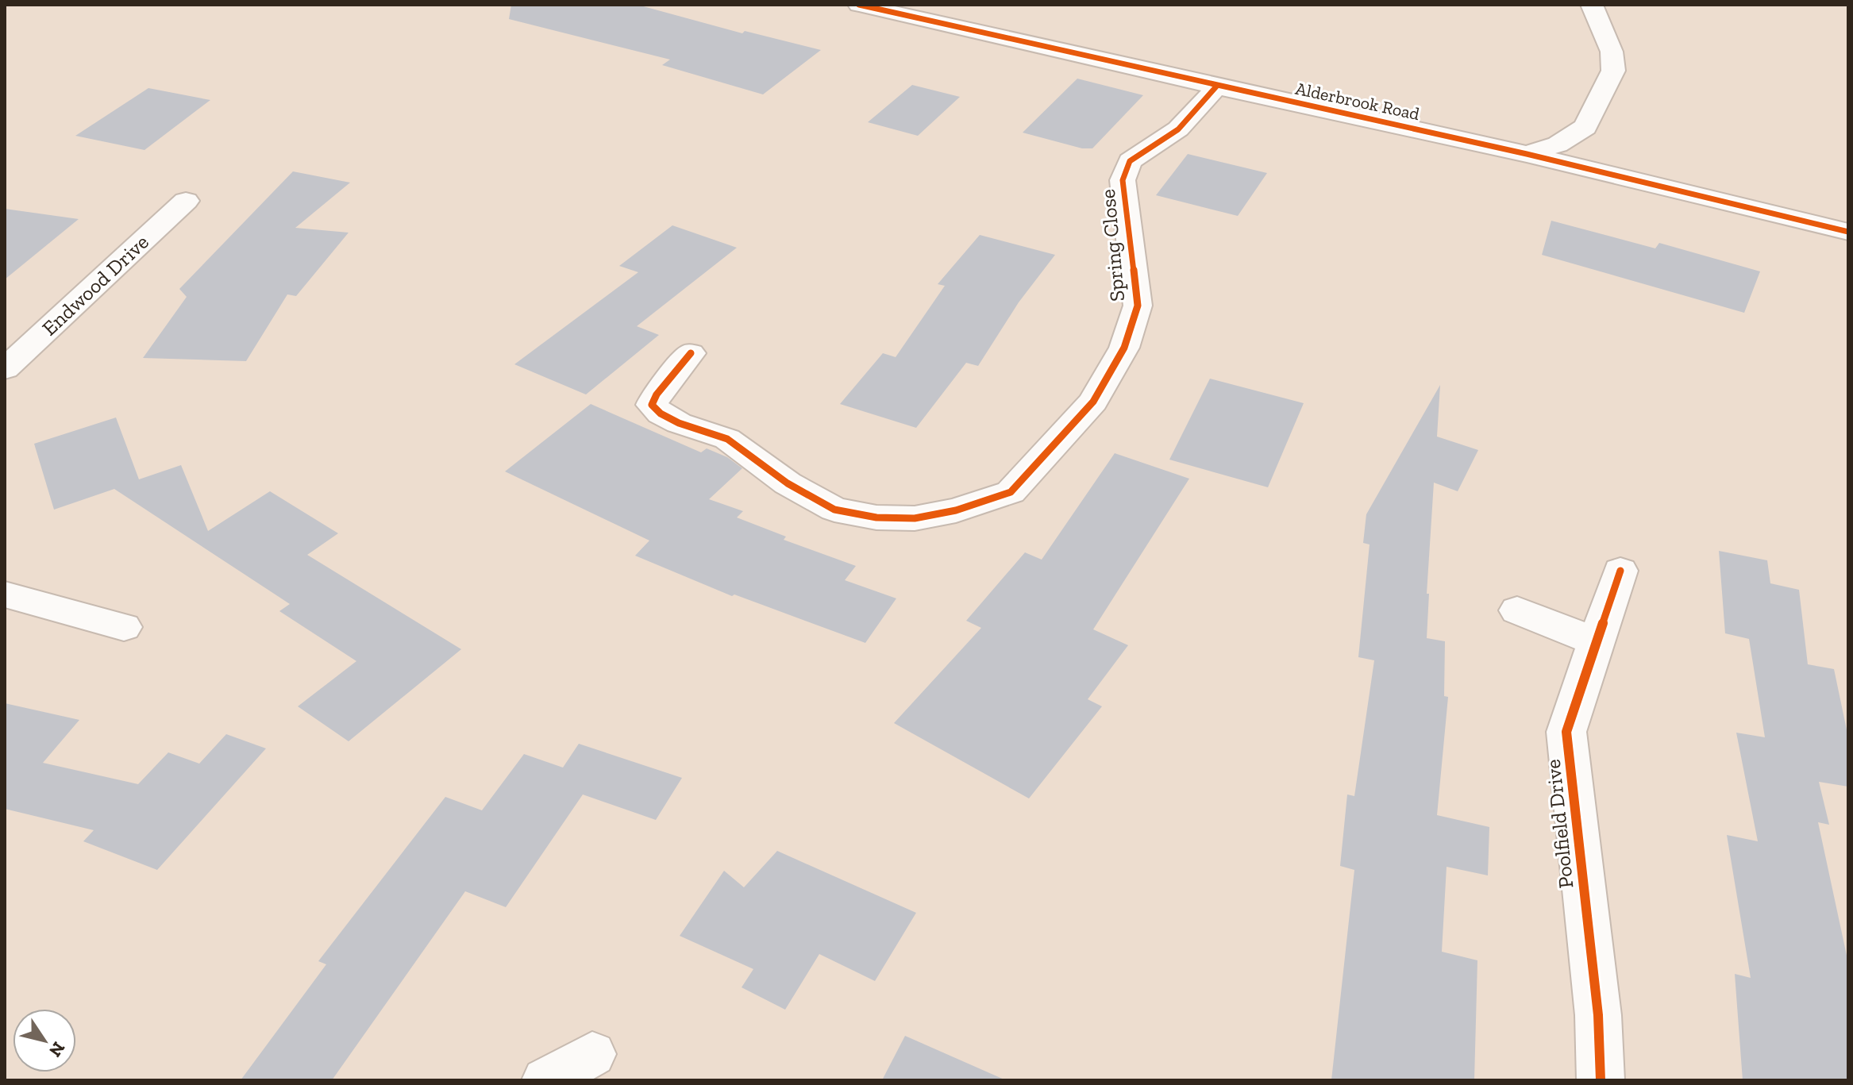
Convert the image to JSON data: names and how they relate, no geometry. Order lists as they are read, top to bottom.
{
  "streets": {
    "street": [
      "Alderbrook Road",
      "Spring Close",
      "Endwood Drive",
      "Poolfield Drive"
    ]
  },
  "crossings": [
    ["Alderbrook Road", "Spring Close"]
  ],
  "north": "bottom right"
}
